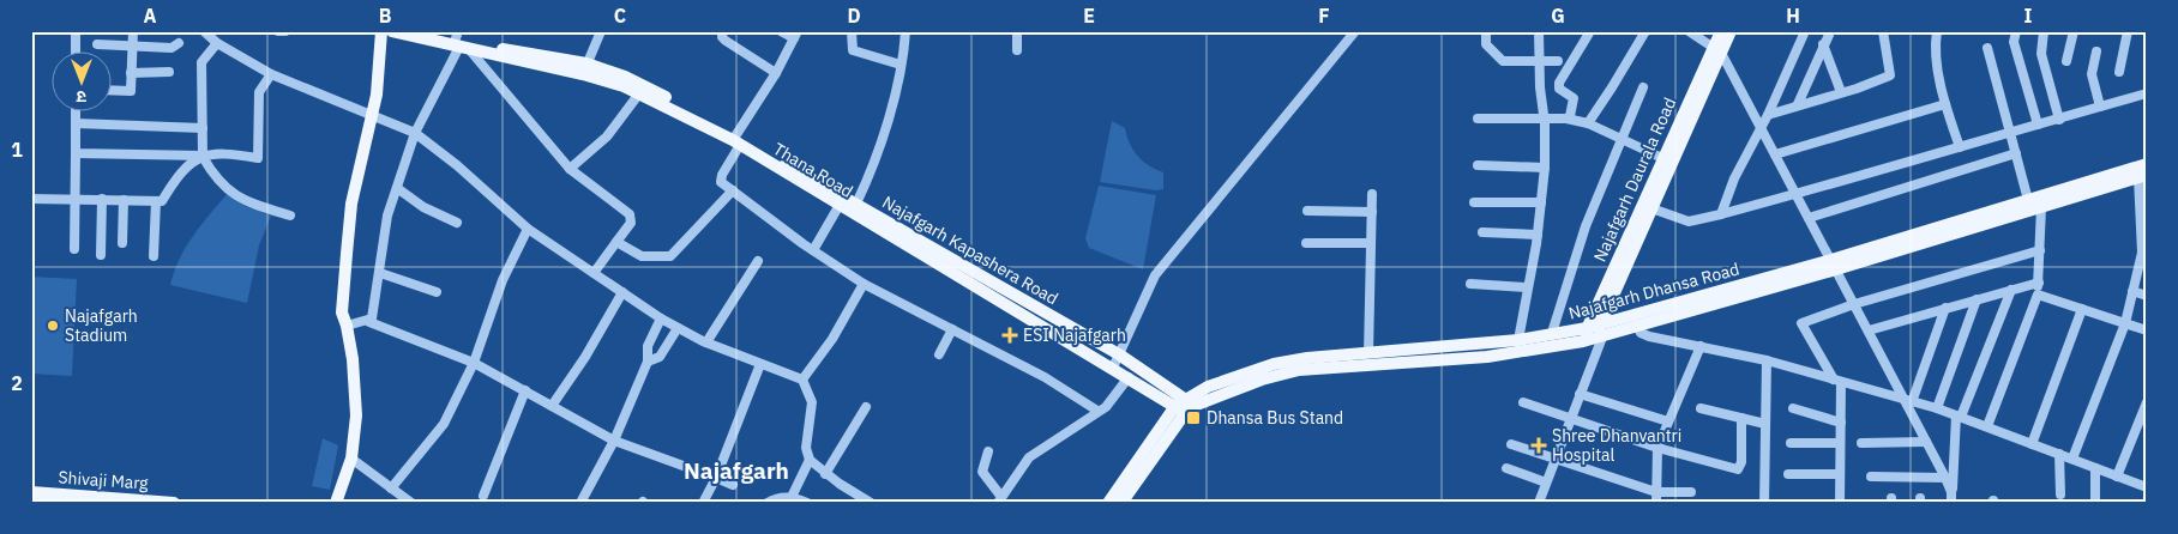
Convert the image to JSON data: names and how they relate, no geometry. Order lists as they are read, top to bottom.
{
  "streets": {
    "main road": [
      "Thana Road",
      "Najafgarh Daurala Road",
      "Najafgarh Kapashera Road",
      "Najafgarh Dhansa Road",
      "Shivaji Marg"
    ]
  },
  "crossings": [
    ["Thana Road", "Najafgarh Kapashera Road"],
    ["Thana Road", "Najafgarh Dhansa Road"],
    ["Najafgarh Daurala Road", "Najafgarh Dhansa Road"],
    ["Najafgarh Kapashera Road", "Najafgarh Dhansa Road"]
  ],
  "districts": ["Najafgarh"],
  "places": {
    "other": ["Najafgarh Stadium"],
    "health": ["ESI Najafgarh", "Shree Dhanvantri Hospital"],
    "transit": ["Dhansa Bus Stand"]
  },
  "north": "bottom",
  "grid": {
    "columns": [
      "A",
      "B",
      "C",
      "D",
      "E",
      "F",
      "G",
      "H",
      "I"
    ],
    "rows": ["1", "2"]
  }
}
